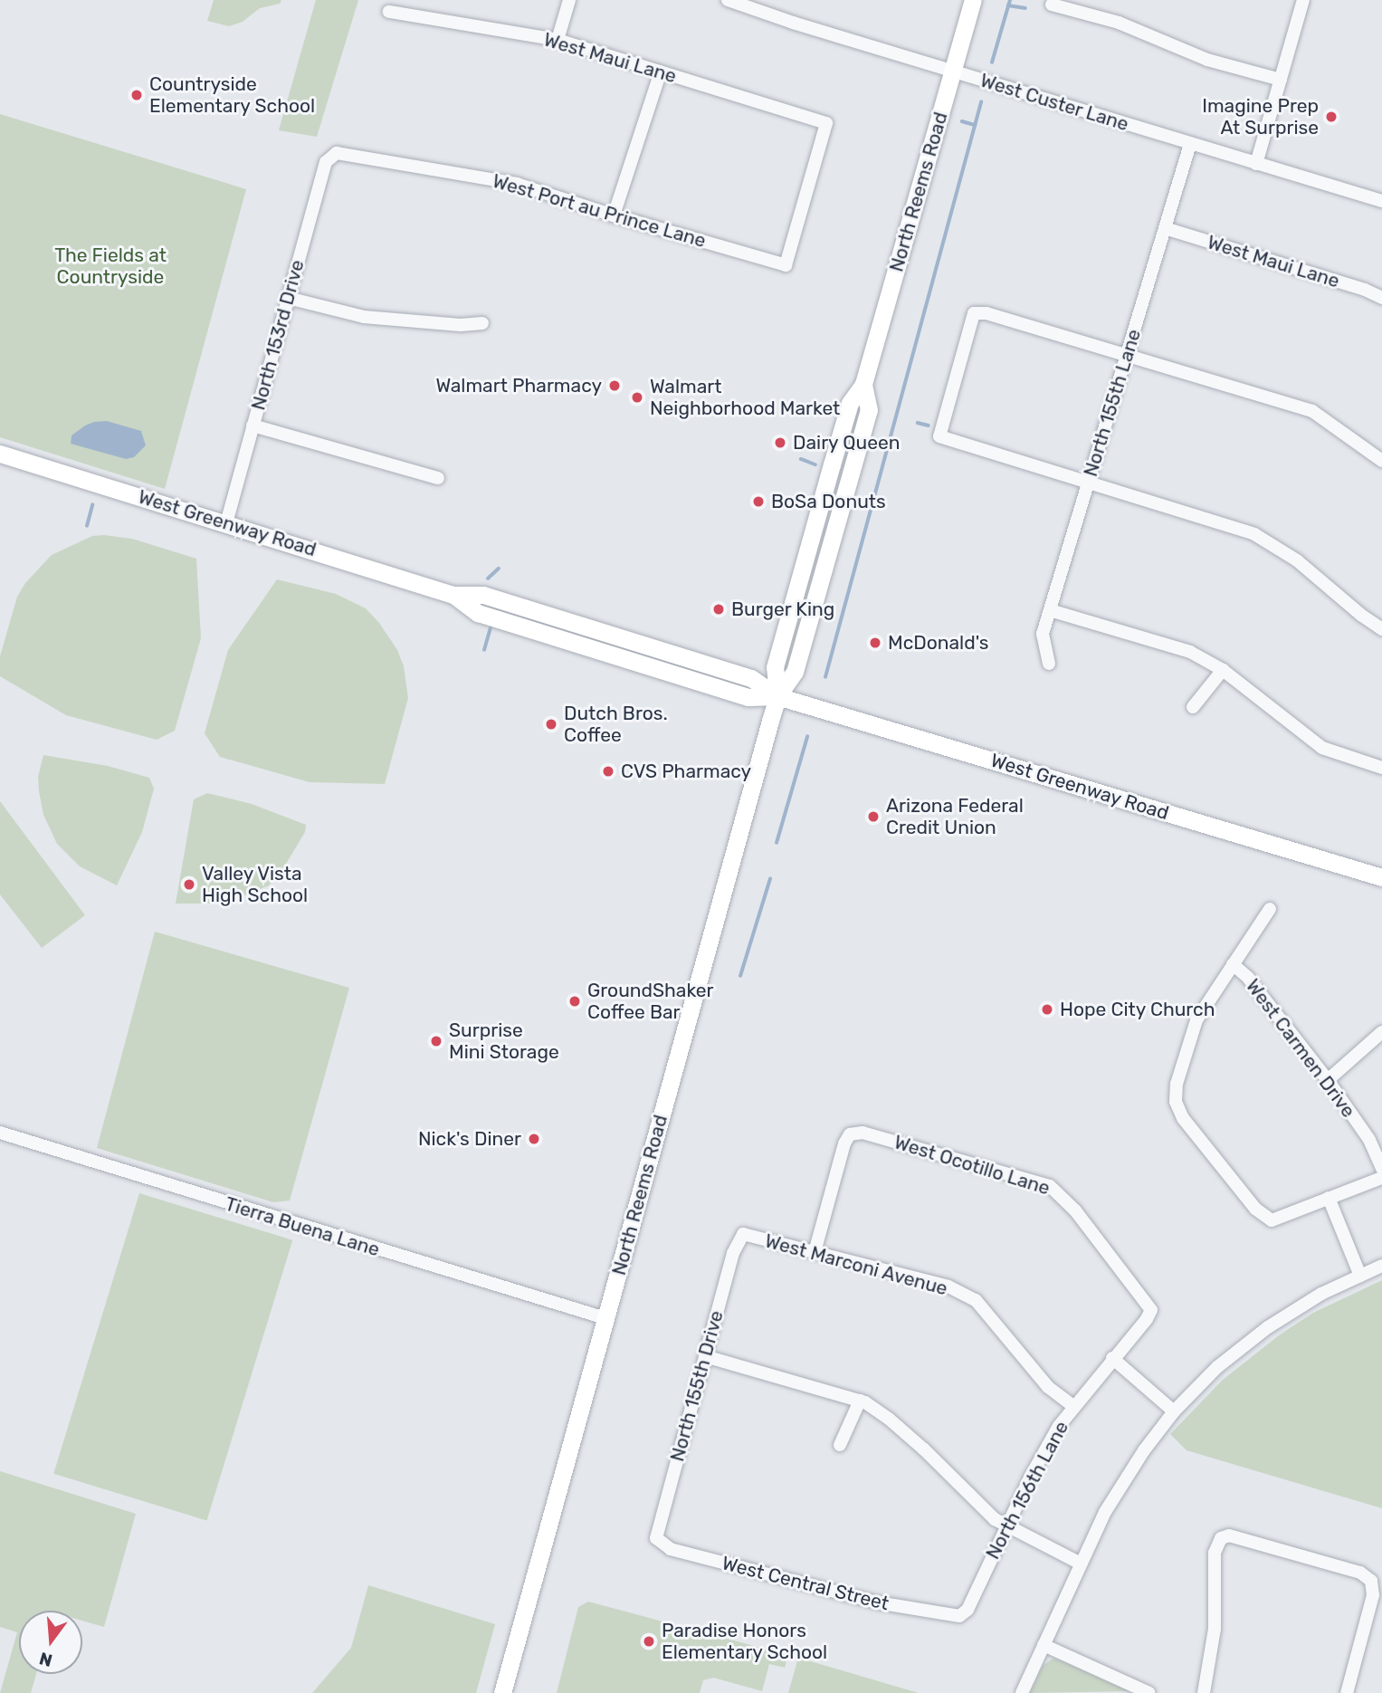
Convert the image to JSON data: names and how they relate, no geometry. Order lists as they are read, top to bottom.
{
  "streets": {
    "main road": ["North Reems Road", "West Greenway Road"],
    "street": [
      "West Maui Lane",
      "West Custer Lane",
      "West Port au Prince Lane",
      "North 153rd Drive",
      "North 155th Lane",
      "West Carmen Drive",
      "West Ocotillo Lane",
      "Tierra Buena Lane",
      "West Marconi Avenue",
      "North 155th Drive",
      "North 156th Lane",
      "West Central Street"
    ]
  },
  "crossings": [
    ["West Maui Lane", "West Port au Prince Lane"],
    ["West Maui Lane", "North 155th Lane"],
    ["West Custer Lane", "North Reems Road"],
    ["West Custer Lane", "North 155th Lane"],
    ["North Reems Road", "West Greenway Road"],
    ["North Reems Road", "Tierra Buena Lane"],
    ["West Port au Prince Lane", "North 153rd Drive"],
    ["North 153rd Drive", "West Greenway Road"],
    ["West Ocotillo Lane", "West Marconi Avenue"],
    ["West Ocotillo Lane", "North 156th Lane"],
    ["West Marconi Avenue", "North 155th Drive"],
    ["West Marconi Avenue", "North 156th Lane"],
    ["North 155th Drive", "West Central Street"],
    ["North 156th Lane", "West Central Street"]
  ],
  "parks": ["The Fields at Countryside"],
  "places": [
    "Countryside Elementary School",
    "Imagine Prep At Surprise",
    "Walmart Pharmacy",
    "Walmart Neighborhood Market",
    "Dairy Queen",
    "BoSa Donuts",
    "Burger King",
    "McDonald's",
    "Dutch Bros. Coffee",
    "CVS Pharmacy",
    "Arizona Federal Credit Union",
    "Valley Vista High School",
    "GroundShaker Coffee Bar",
    "Hope City Church",
    "Surprise Mini Storage",
    "Nick's Diner",
    "Paradise Honors Elementary School"
  ],
  "north": "bottom"
}
